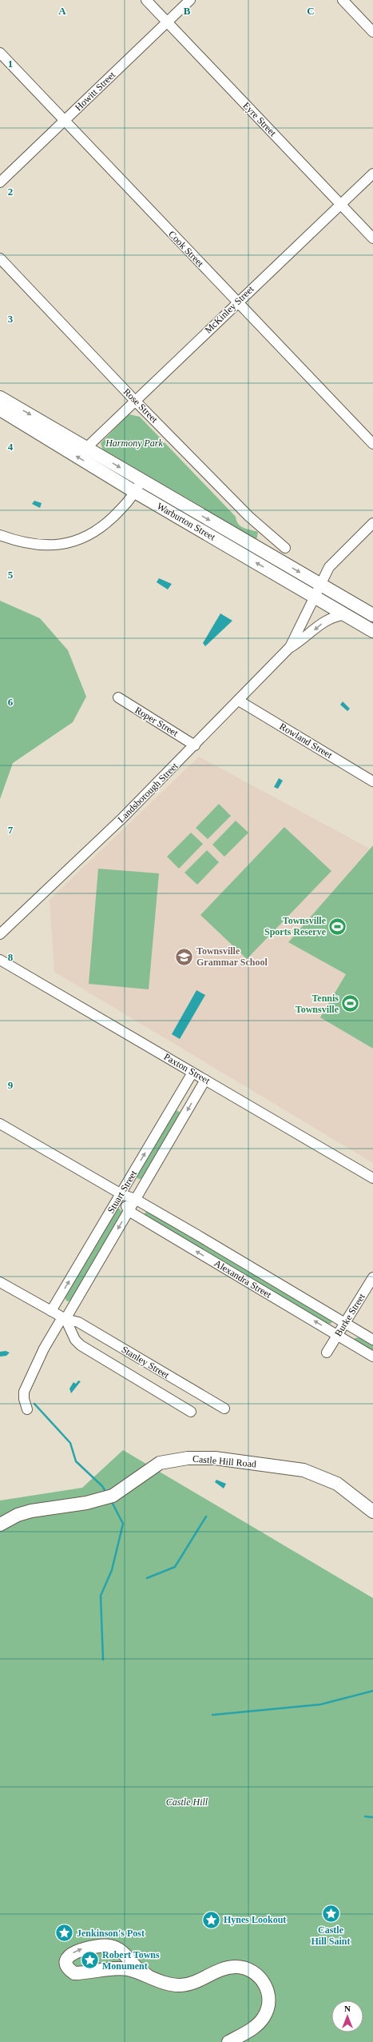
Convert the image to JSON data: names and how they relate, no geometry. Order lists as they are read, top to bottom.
{
  "streets": {
    "main road": ["Warburton Street", "Castle Hill Road"],
    "street": [
      "Howitt Street",
      "Eyre Street",
      "Cook Street",
      "McKinley Street",
      "Rose Street",
      "Roper Street",
      "Rowland Street",
      "Landsborough Street",
      "Paxton Street",
      "Stuart Street",
      "Alexandra Street",
      "Burke Street",
      "Stanley Street"
    ]
  },
  "crossings": [
    ["Howitt Street", "Eyre Street"],
    ["Howitt Street", "Cook Street"],
    ["Eyre Street", "McKinley Street"],
    ["Cook Street", "McKinley Street"],
    ["McKinley Street", "Rose Street"],
    ["McKinley Street", "Warburton Street"],
    ["Warburton Street", "Landsborough Street"],
    ["Roper Street", "Landsborough Street"],
    ["Rowland Street", "Landsborough Street"],
    ["Paxton Street", "Stuart Street"],
    ["Stuart Street", "Alexandra Street"],
    ["Stuart Street", "Stanley Street"],
    ["Alexandra Street", "Burke Street"]
  ],
  "parks": ["Harmony Park", "Castle Hill"],
  "places": {
    "sports": ["Townsville Sports Reserve", "Tennis Townsville"],
    "school or university": ["Townsville Grammar School"],
    "place": [
      "Castle Hill Saint",
      "Hynes Lookout",
      "Jenkinson's Post",
      "Robert Towns Monument"
    ]
  },
  "north": "top",
  "grid": {
    "columns": ["A", "B", "C"],
    "rows": [
      "1",
      "2",
      "3",
      "4",
      "5",
      "6",
      "7",
      "8",
      "9"
    ]
  }
}
